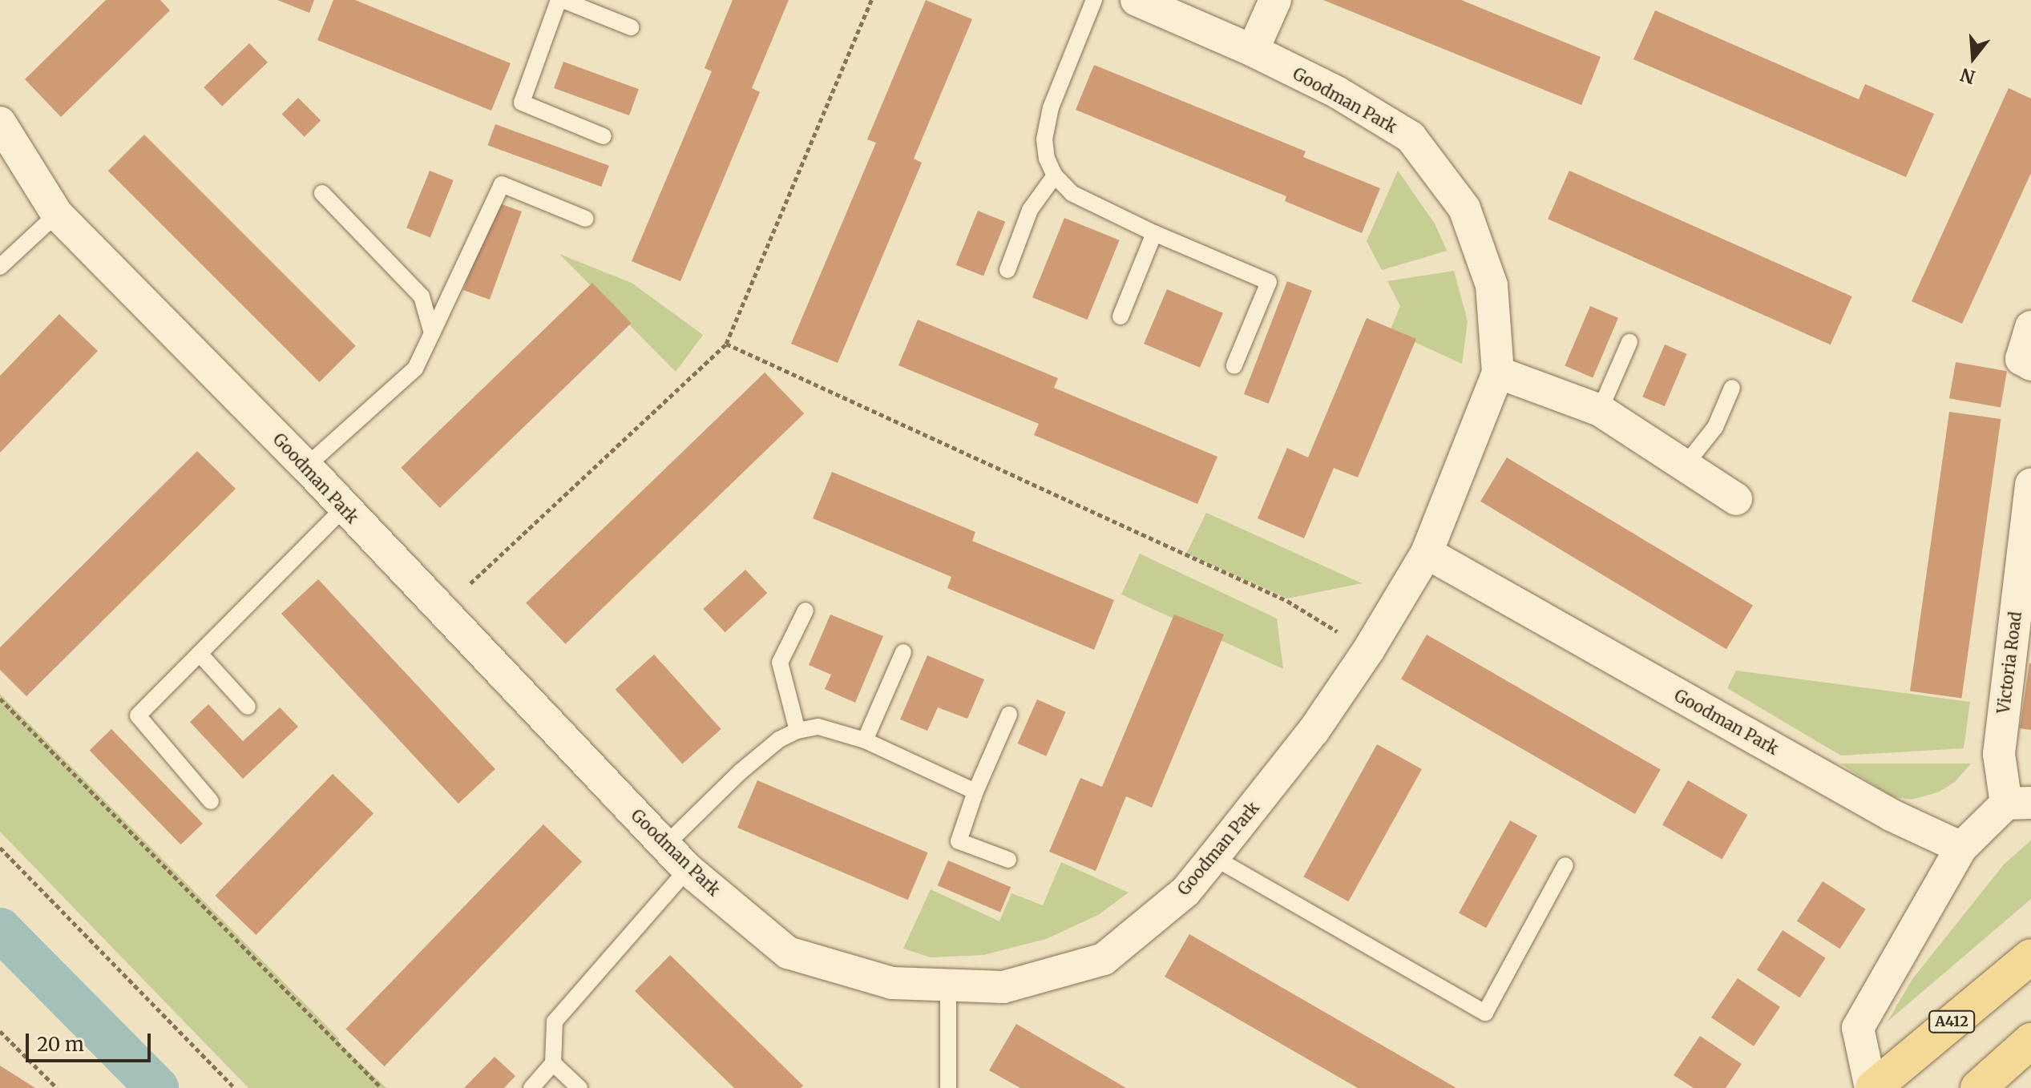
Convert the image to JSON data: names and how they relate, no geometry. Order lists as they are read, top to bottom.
{
  "streets": {
    "main road": ["A412"],
    "street": ["Goodman Park", "Victoria Road"]
  },
  "scale_bar": "20 m",
  "north": "bottom"
}
